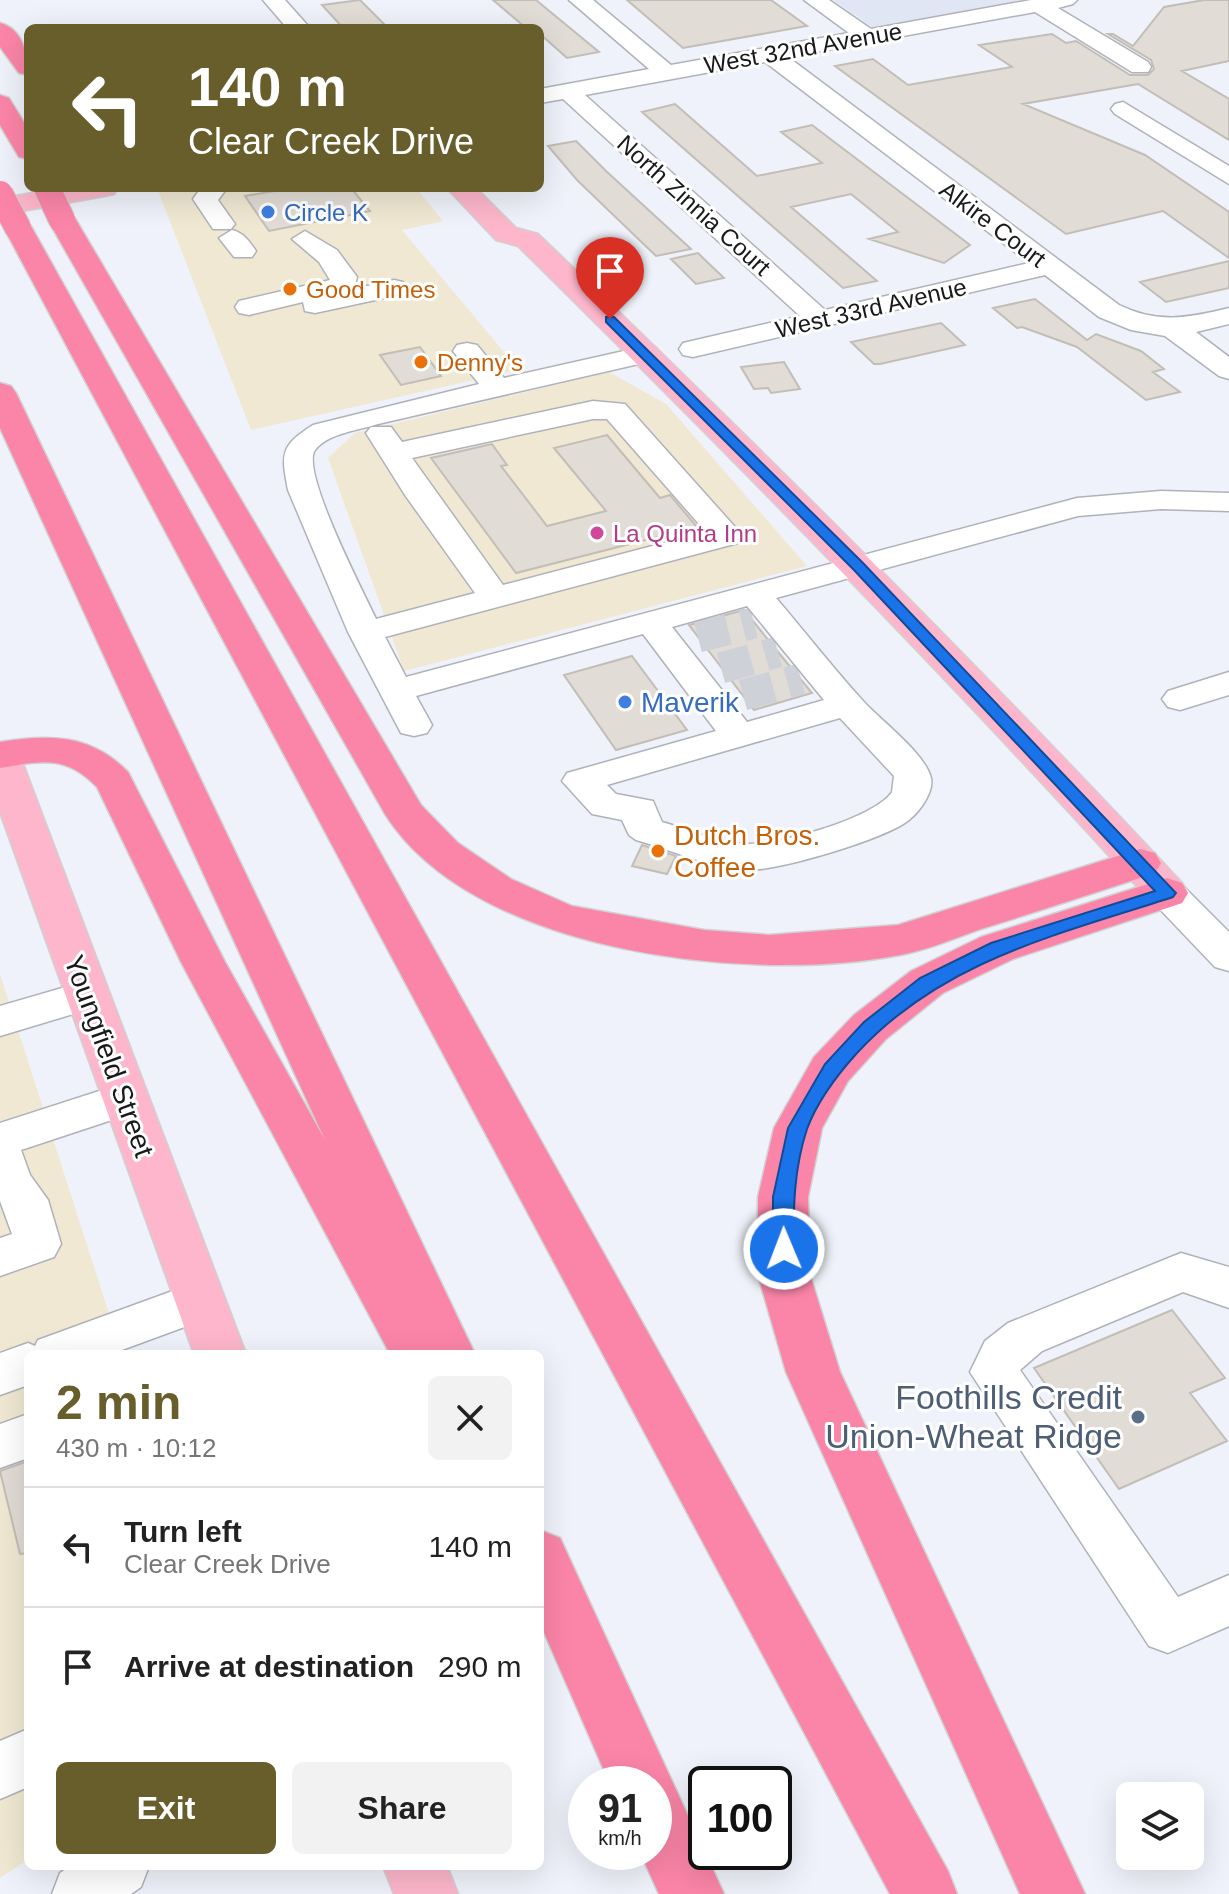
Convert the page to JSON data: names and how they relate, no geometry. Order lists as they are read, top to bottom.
{
  "streets": {
    "main road": ["Youngfield Street"],
    "street": [
      "West 32nd Avenue",
      "North Zinnia Court",
      "Alkire Court",
      "West 33rd Avenue"
    ]
  },
  "crossings": [
    ["West 32nd Avenue", "North Zinnia Court"],
    ["West 32nd Avenue", "Alkire Court"],
    ["North Zinnia Court", "West 33rd Avenue"],
    ["Alkire Court", "West 33rd Avenue"]
  ],
  "places": [
    "Circle K",
    "Good Times",
    "Denny's",
    "La Quinta Inn",
    "Maverik",
    "Dutch Bros. Coffee",
    "Foothills Credit Union-Wheat Ridge"
  ],
  "page": {
    "turn": ["140 m", "Clear Creek Drive"],
    "heading": ["2 min", "430 m · 10:12"],
    "list": [
      {
        "name": "Turn left",
        "note": "Clear Creek Drive",
        "value": "140 m"
      },
      {
        "name": "Arrive at destination",
        "value": "290 m"
      }
    ],
    "buttons": ["Exit", "Share"],
    "speed": "91 km/h",
    "limit": "100"
  }
}
